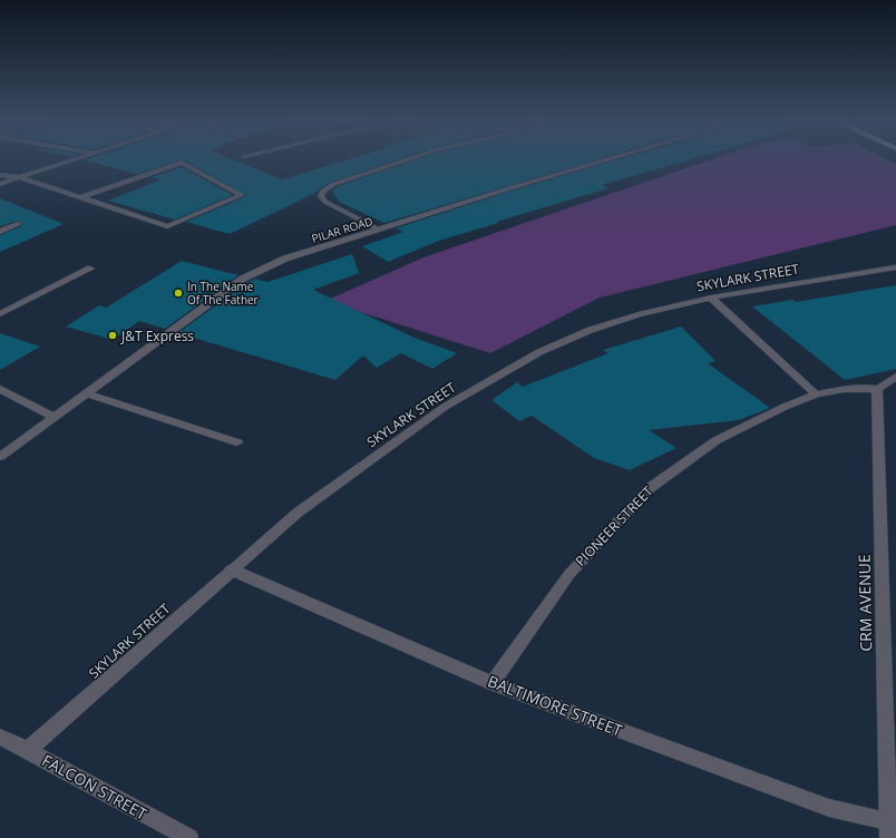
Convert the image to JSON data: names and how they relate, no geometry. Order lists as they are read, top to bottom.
{
  "streets": {
    "street": [
      "PILAR ROAD",
      "SKYLARK STREET",
      "PIONEER STREET",
      "CRM AVENUE",
      "BALTIMORE STREET",
      "FALCON STREET"
    ]
  },
  "crossings": [
    ["SKYLARK STREET", "BALTIMORE STREET"],
    ["SKYLARK STREET", "FALCON STREET"],
    ["PIONEER STREET", "CRM AVENUE"],
    ["PIONEER STREET", "BALTIMORE STREET"],
    ["CRM AVENUE", "BALTIMORE STREET"]
  ],
  "places": ["In The Name Of The Father", "J&T Express"]
}
